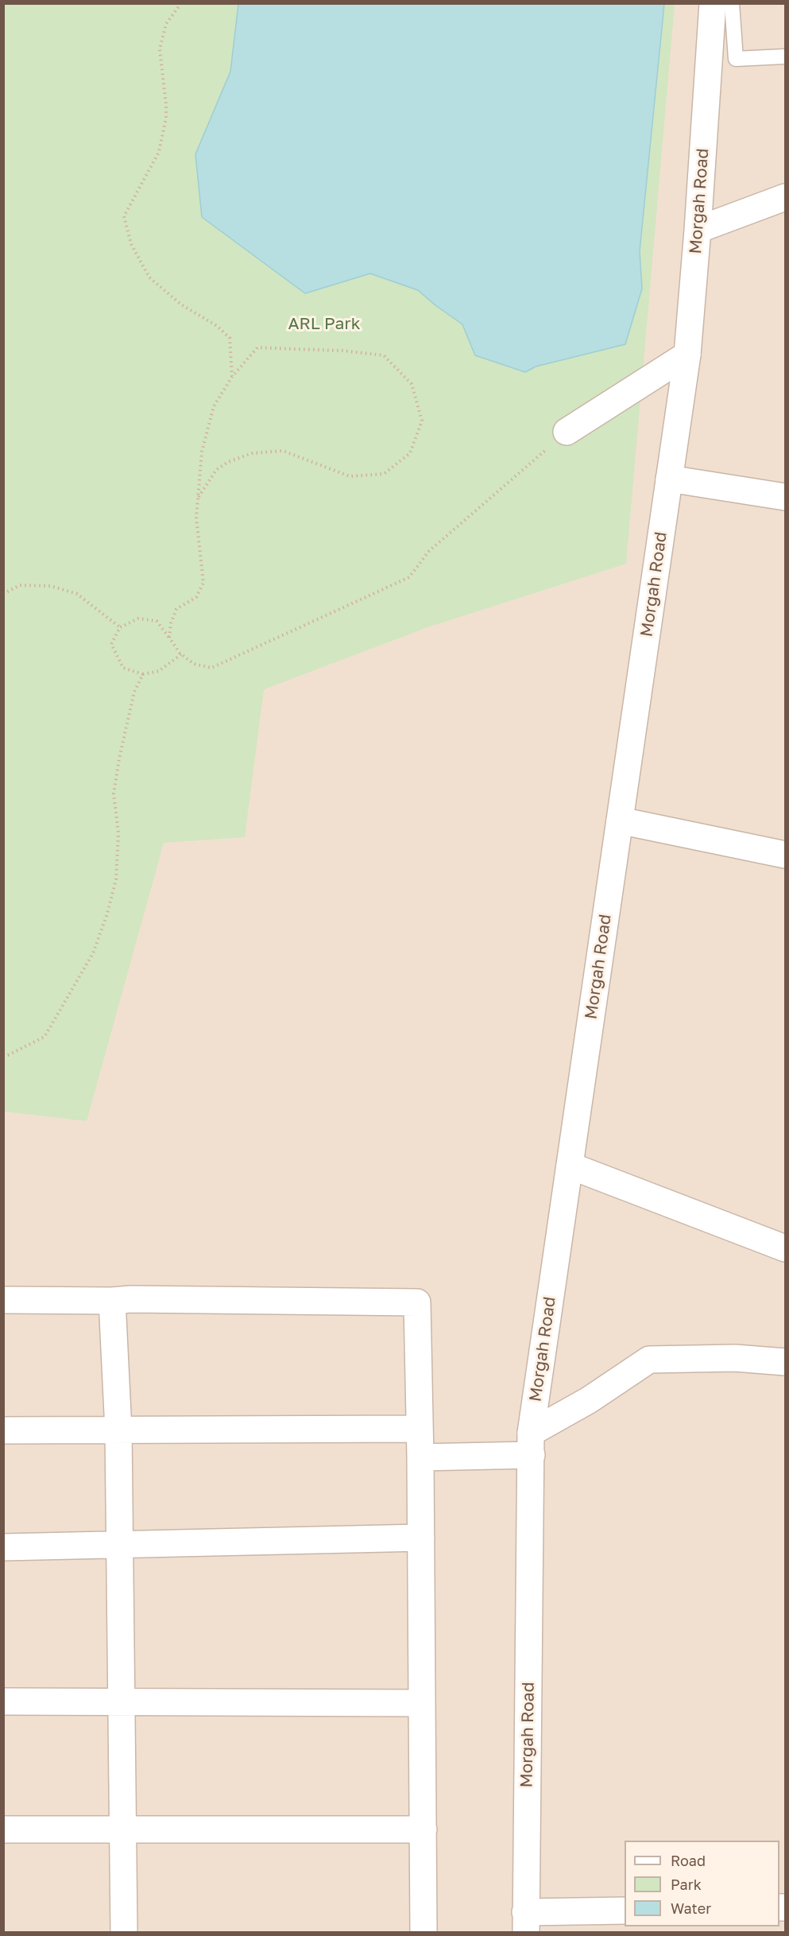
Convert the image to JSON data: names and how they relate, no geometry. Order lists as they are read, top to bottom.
{
  "streets": {
    "street": ["Morgah Road"]
  },
  "parks": ["ARL Park"],
  "legend": ["Road", "Park", "Water"]
}
